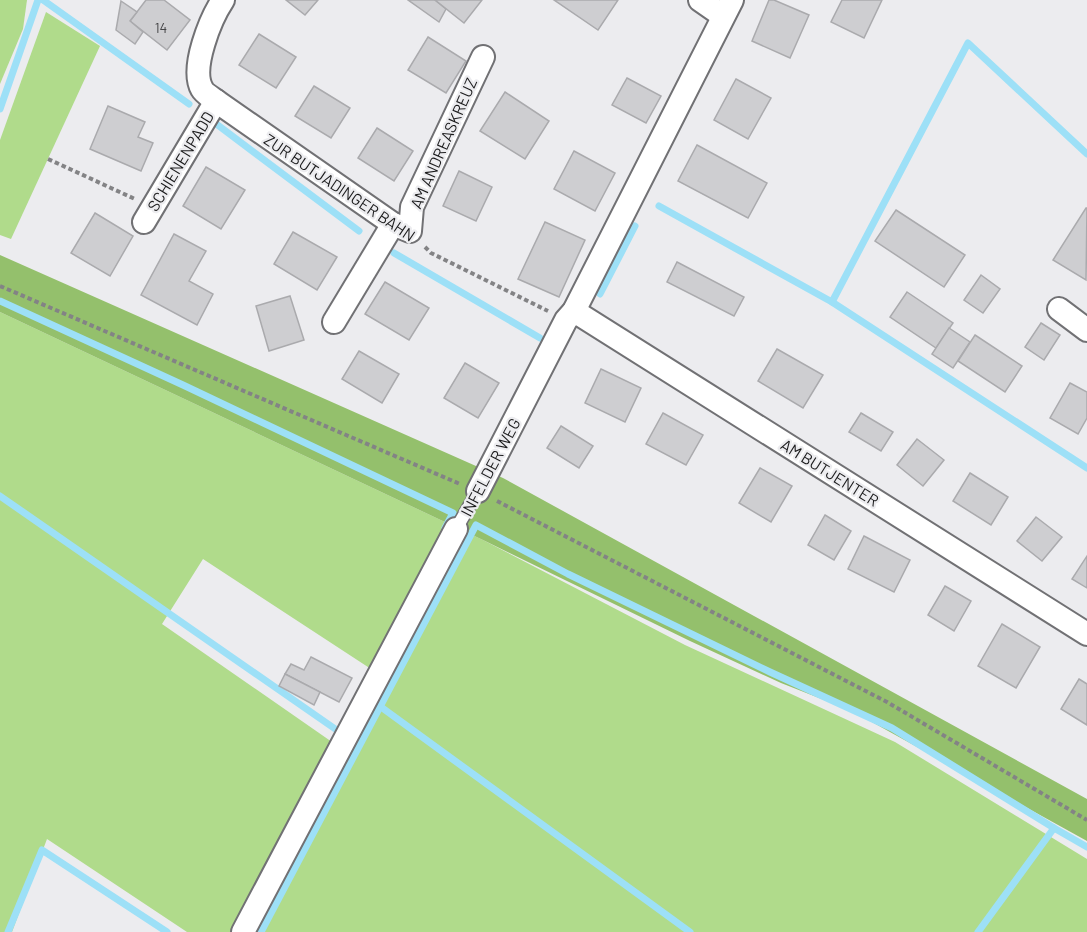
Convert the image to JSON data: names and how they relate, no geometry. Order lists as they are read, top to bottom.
{
  "streets": {
    "street": [
      "AM ANDREASKREUZ",
      "SCHIENENPADD",
      "ZUR BUTJADINGER BAHN",
      "INFELDER WEG",
      "AM BUTJENTER"
    ]
  },
  "crossings": [
    ["AM ANDREASKREUZ", "ZUR BUTJADINGER BAHN"],
    ["SCHIENENPADD", "ZUR BUTJADINGER BAHN"],
    ["ZUR BUTJADINGER BAHN", "INFELDER WEG"],
    ["ZUR BUTJADINGER BAHN", "AM BUTJENTER"],
    ["INFELDER WEG", "AM BUTJENTER"]
  ],
  "house_numbers": ["14"]
}
